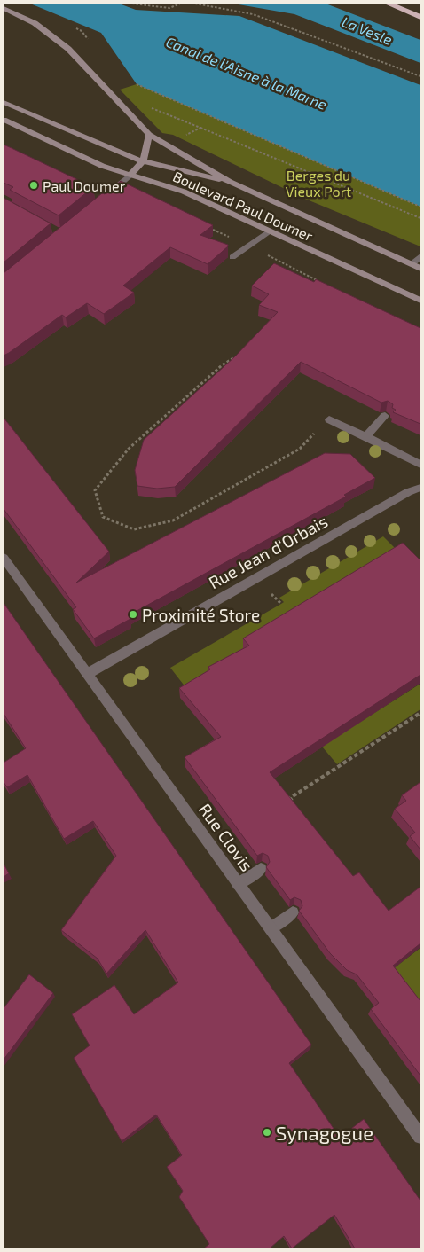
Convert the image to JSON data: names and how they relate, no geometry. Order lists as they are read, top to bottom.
{
  "streets": {
    "main road": ["Boulevard Paul Doumer"],
    "street": ["Rue Jean d'Orbais", "Rue Clovis"]
  },
  "crossings": [
    ["Rue Jean d'Orbais", "Rue Clovis"]
  ],
  "water": ["La Vesle", "Canal de l'Aisne à la Marne"],
  "parks": ["Berges du Vieux Port"],
  "places": ["Paul Doumer", "Proximité Store", "Synagogue"]
}
